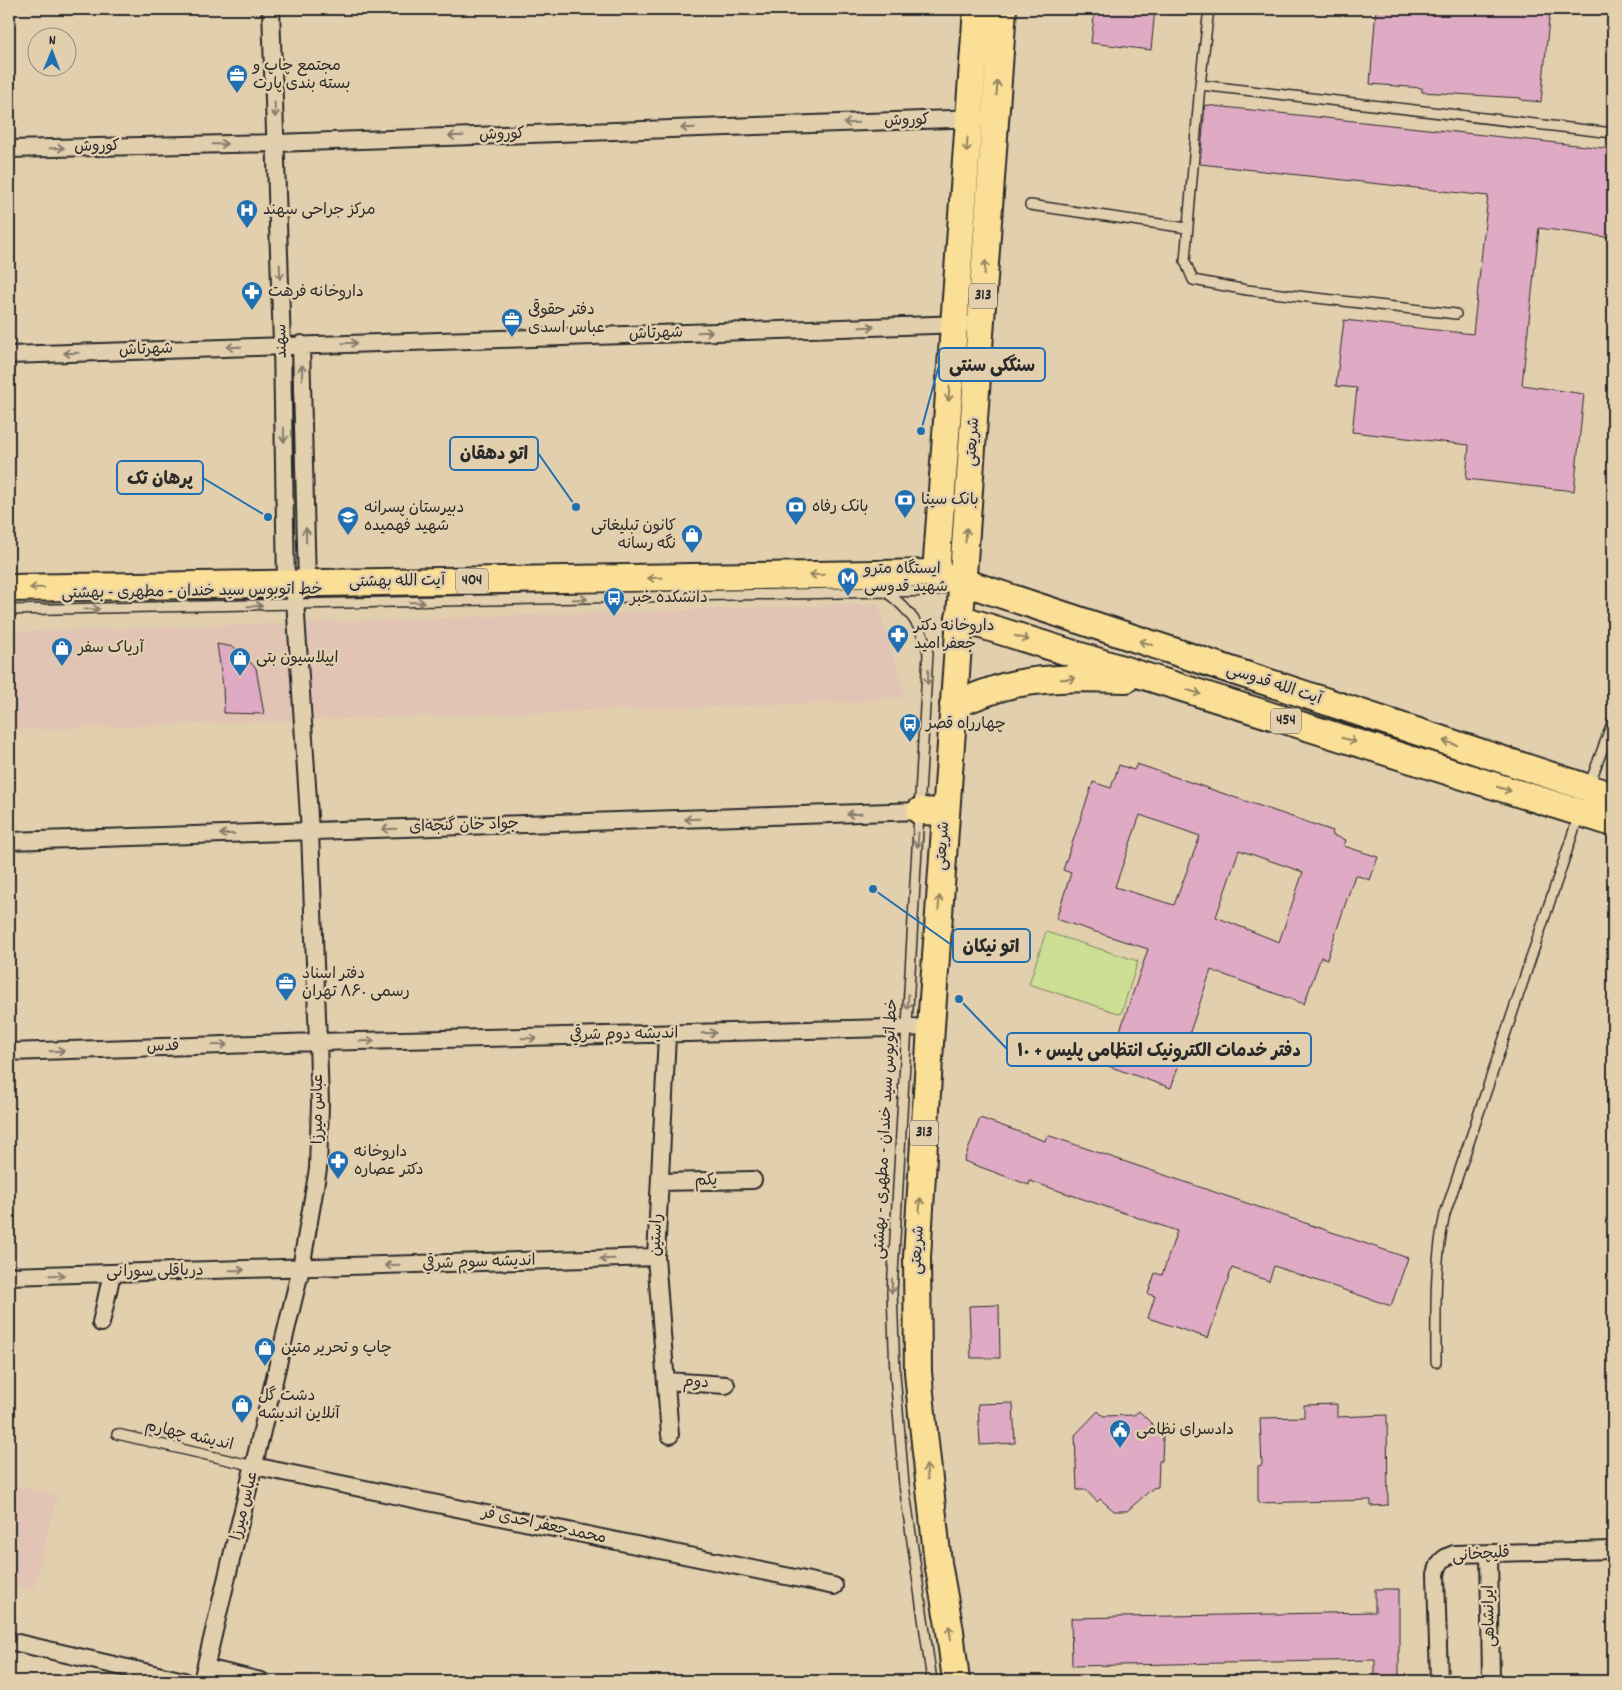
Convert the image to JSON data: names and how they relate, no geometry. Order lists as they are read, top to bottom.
{
  "streets": {
    "main road": [
      "313",
      "شریعتی",
      "404",
      "آیت الله بهشتی",
      "آیت الله قدوسی",
      "454"
    ],
    "street": [
      "کوروش",
      "شهرتاش",
      "سهند",
      "جواد خان گنجه‌ای",
      "انديشه دوم شرقي",
      "قدس",
      "عباس میرزا",
      "یکم",
      "راستین",
      "اندیشه سوم شرقي",
      "دریاقلی سورانی",
      "دوم",
      "محمدجعفر احدی فر",
      "قلیچخانی",
      "ایرانشاهی"
    ],
    "lane": ["خط اتوبوس سید خندان - مطهری - بهشتی", "اندیشه چهارم"]
  },
  "crossings": [
    ["کوروش", "سهند"],
    ["کوروش", "شریعتی"],
    ["شهرتاش", "سهند"],
    ["شهرتاش", "شریعتی"],
    ["سهند", "آیت الله بهشتی"],
    ["سهند", "خط اتوبوس سید خندان - مطهری - بهشتی"],
    ["سهند", "عباس میرزا"],
    ["شریعتی", "آیت الله بهشتی"],
    ["شریعتی", "خط اتوبوس سید خندان - مطهری - بهشتی"],
    ["شریعتی", "آیت الله قدوسی"],
    ["شریعتی", "انديشه دوم شرقي"],
    ["آیت الله بهشتی", "خط اتوبوس سید خندان - مطهری - بهشتی"],
    ["آیت الله بهشتی", "آیت الله قدوسی"],
    ["آیت الله بهشتی", "عباس میرزا"],
    ["خط اتوبوس سید خندان - مطهری - بهشتی", "آیت الله قدوسی"],
    ["خط اتوبوس سید خندان - مطهری - بهشتی", "جواد خان گنجه‌ای"],
    ["خط اتوبوس سید خندان - مطهری - بهشتی", "انديشه دوم شرقي"],
    ["خط اتوبوس سید خندان - مطهری - بهشتی", "عباس میرزا"],
    ["جواد خان گنجه‌ای", "عباس میرزا"],
    ["انديشه دوم شرقي", "قدس"],
    ["انديشه دوم شرقي", "عباس میرزا"],
    ["انديشه دوم شرقي", "راستین"],
    ["قدس", "عباس میرزا"],
    ["عباس میرزا", "اندیشه سوم شرقي"],
    ["عباس میرزا", "دریاقلی سورانی"],
    ["عباس میرزا", "اندیشه چهارم"],
    ["عباس میرزا", "محمدجعفر احدی فر"],
    ["یکم", "راستین"],
    ["راستین", "اندیشه سوم شرقي"],
    ["راستین", "دوم"],
    ["اندیشه سوم شرقي", "دریاقلی سورانی"],
    ["اندیشه چهارم", "محمدجعفر احدی فر"],
    ["قلیچخانی", "ایرانشاهی"]
  ],
  "one_way": [
    "آیت الله بهشتی",
    "جواد خان گنجه‌ای",
    "انديشه دوم شرقي",
    "قدس",
    "اندیشه سوم شرقي",
    "دریاقلی سورانی"
  ],
  "places": {
    "office": ["مجتمع چاپ و بسته بندی پارت", "دفتر حقوقی عباس اسدی", "دفتر اسناد رسمی ۸۶۰ تهران"],
    "hospital": ["مرکز جراحی سهند"],
    "pharmacy": ["داروخانه فرهت", "داروخانه دکتر جعفر امید", "داروخانه دکتر عصاره"],
    "other": [
      "سنگکی سنتی",
      "اتو دهقان",
      "پرهان تک",
      "اتو نیکان",
      "دفتر خدمات الکترونیک انتظامی پلیس + ۱۰"
    ],
    "bank": ["بانک سینا", "بانک رفاه"],
    "school or university": ["دبیرستان پسرانه شهید فهمیده"],
    "shop": [
      "کانون تبلیغاتی نگه رسانه",
      "آریاک سفر",
      "اپیلاسیون بتی",
      "چاپ و تحریر متین",
      "دشت گل آنلاین اندیشه"
    ],
    "metro station": ["ایستگاه مترو شهید قدوسی"],
    "bus stop": ["دانشکده خبر", "چهارراه قصر"],
    "public building": ["دادسرای نظامی"]
  },
  "north": "top"
}
